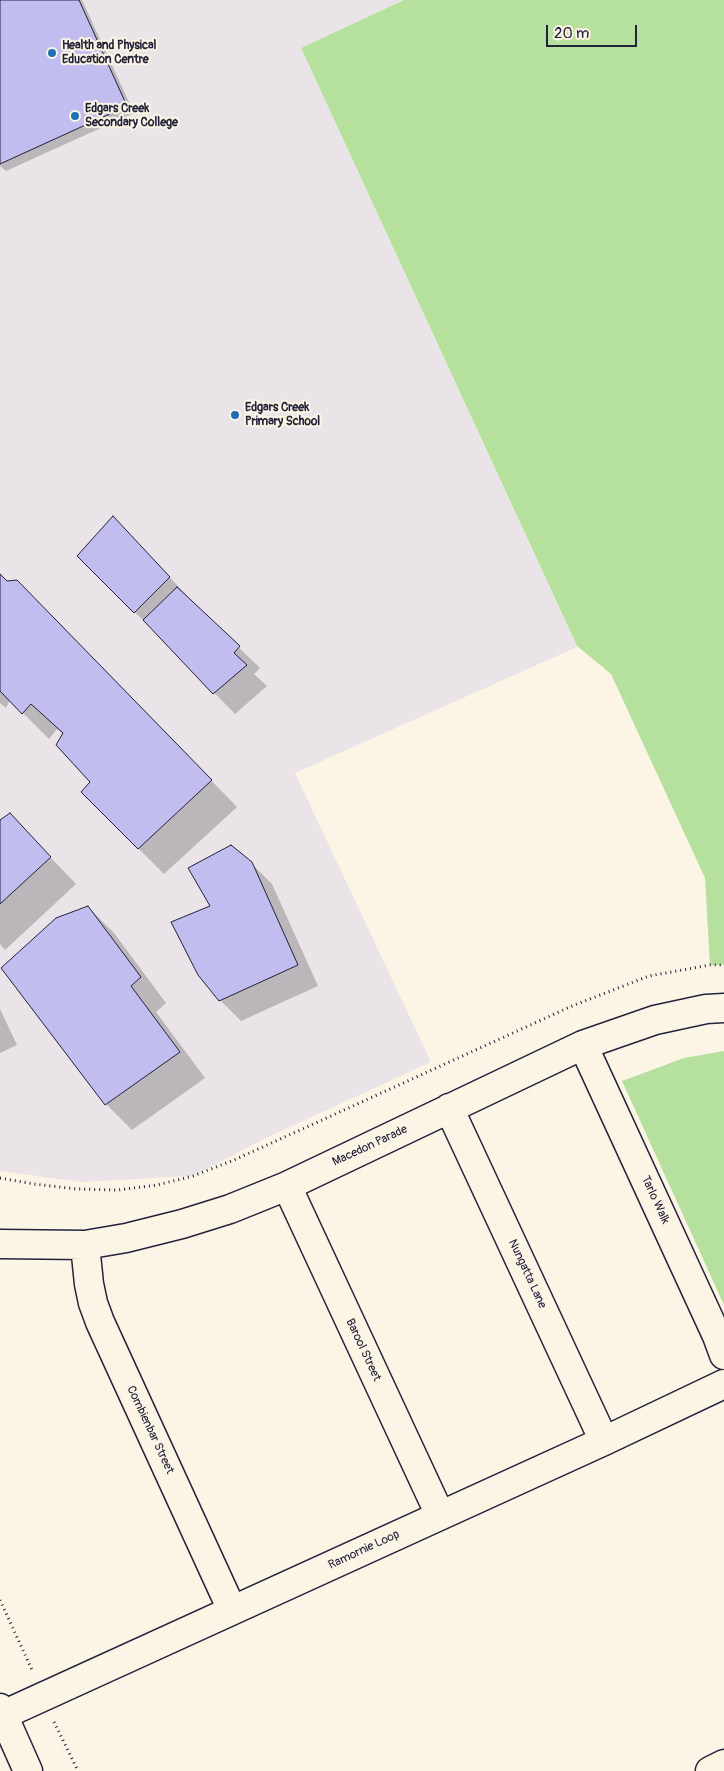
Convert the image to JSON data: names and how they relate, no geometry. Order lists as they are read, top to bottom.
{
  "streets": {
    "street": [
      "Macedon Parade",
      "Tarlo Walk",
      "Nungatta Lane",
      "Barool Street",
      "Combienbar Street",
      "Ramornie Loop"
    ]
  },
  "crossings": [
    ["Macedon Parade", "Tarlo Walk"],
    ["Macedon Parade", "Nungatta Lane"],
    ["Macedon Parade", "Barool Street"],
    ["Macedon Parade", "Combienbar Street"],
    ["Nungatta Lane", "Ramornie Loop"],
    ["Barool Street", "Ramornie Loop"],
    ["Combienbar Street", "Ramornie Loop"]
  ],
  "places": ["Health and Physical Education Centre", "Edgars Creek Secondary College", "Edgars Creek Primary School"],
  "scale_bar": "20 m"
}
